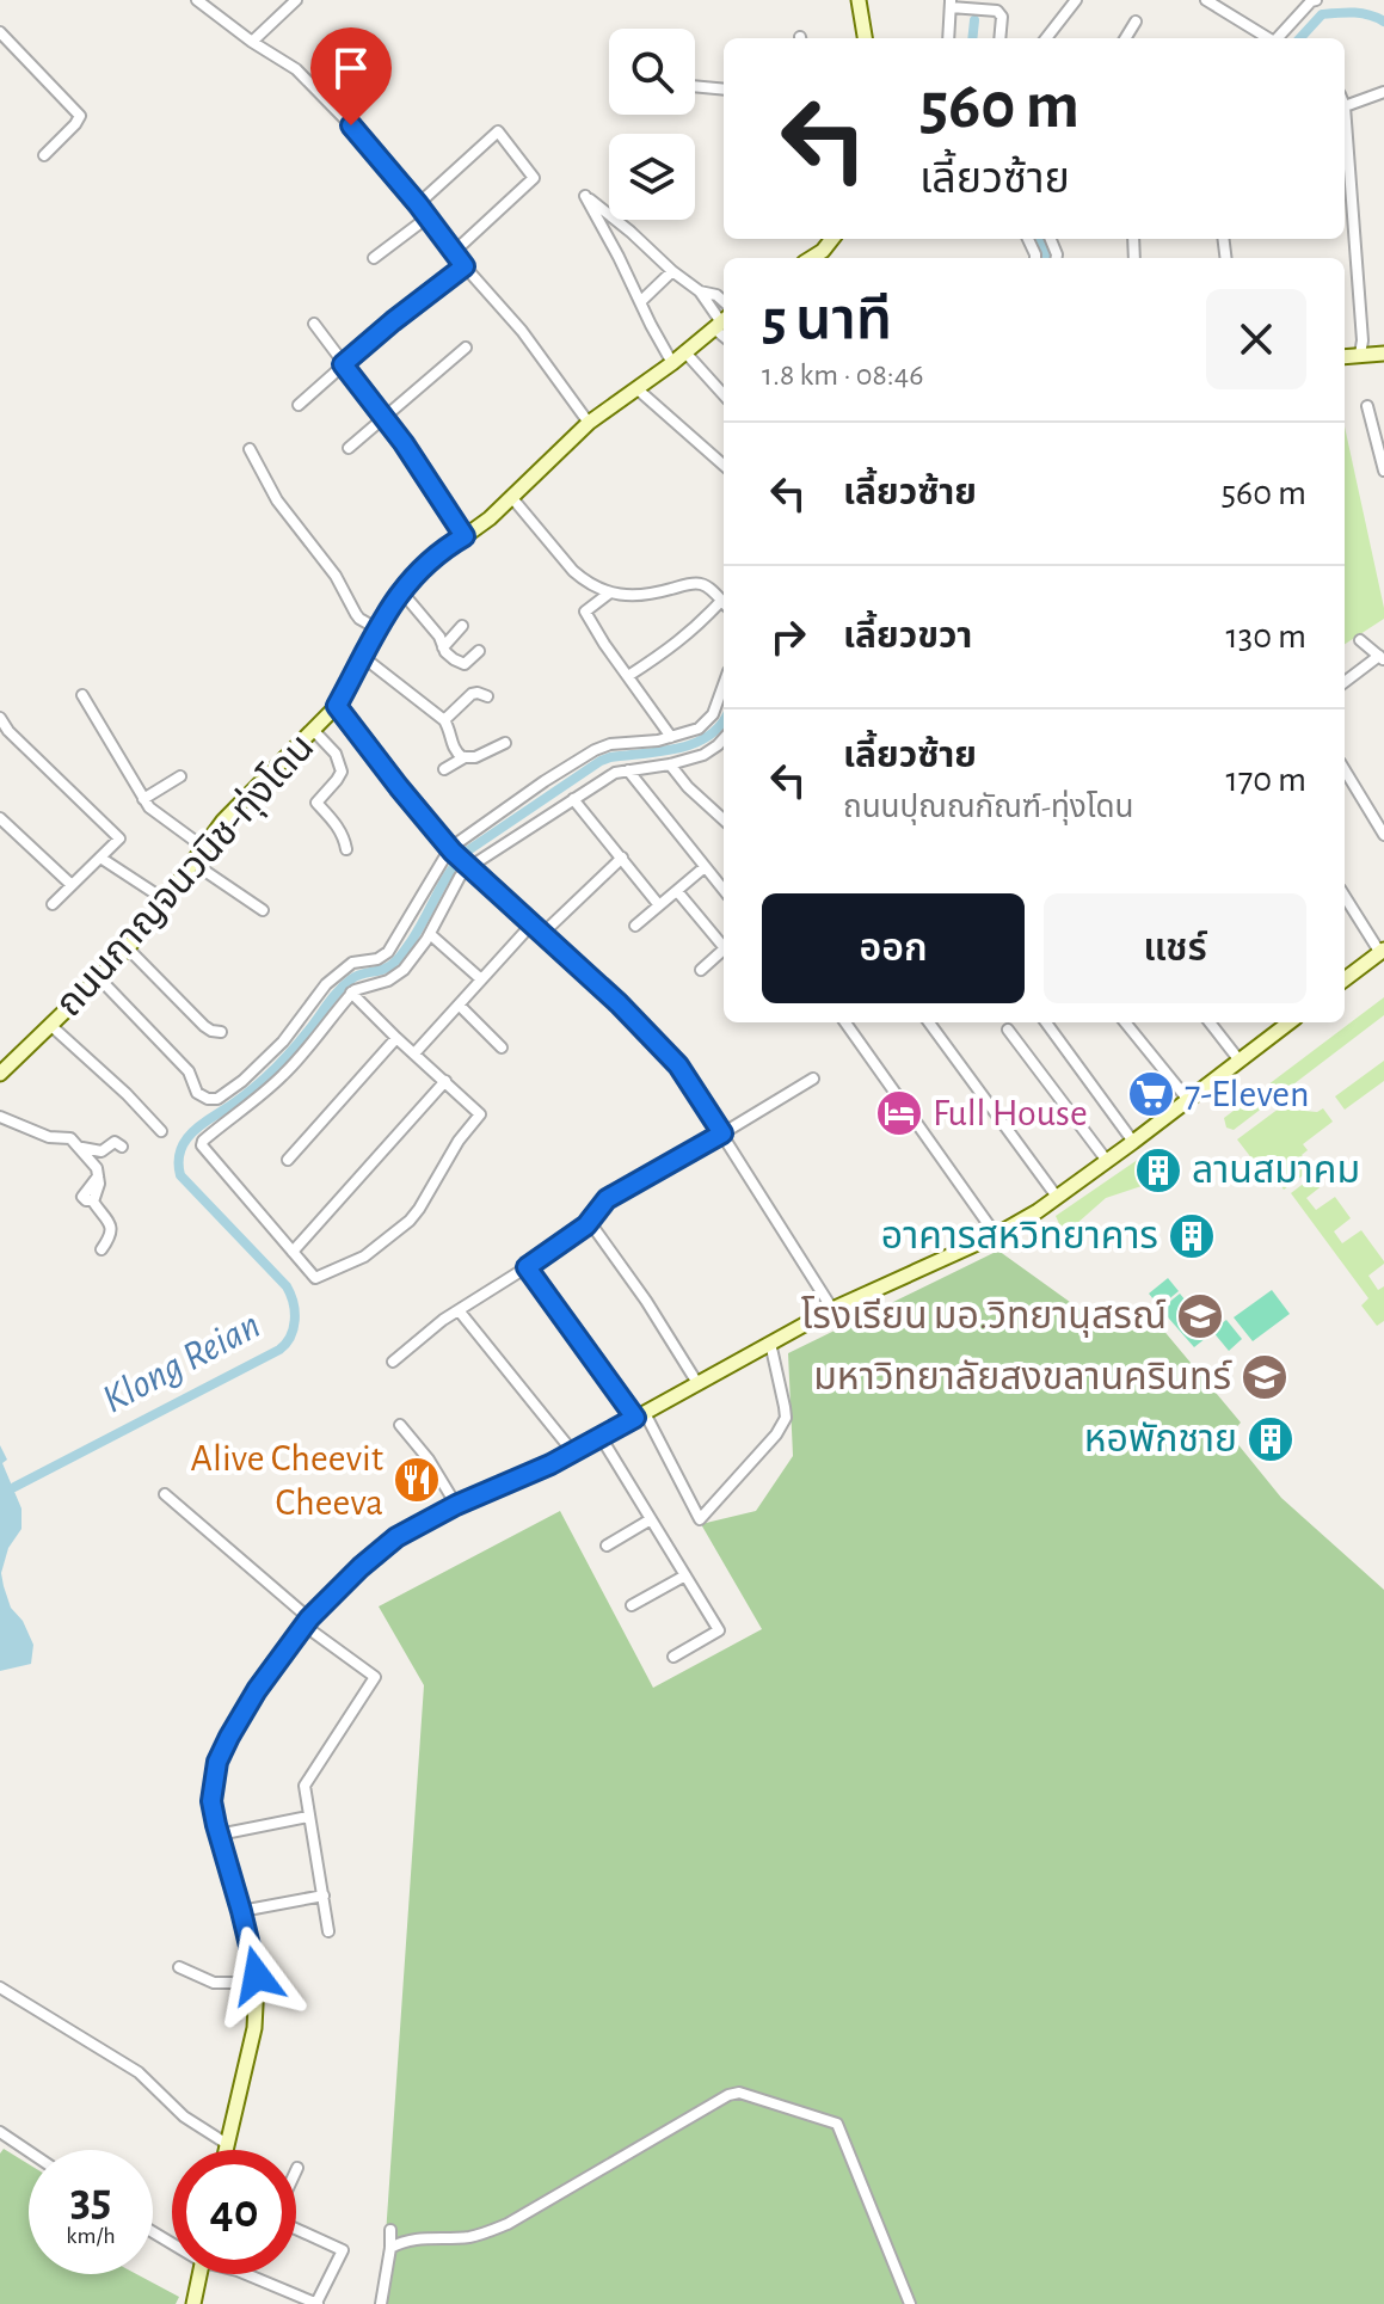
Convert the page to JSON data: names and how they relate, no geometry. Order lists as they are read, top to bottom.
{
  "streets": {
    "street": ["ถนนกาญจนวนิช-ทุ่งโดน"]
  },
  "water": ["Klong Reian"],
  "places": {
    "supermarket": ["7-Eleven"],
    "hotel": ["Full House"],
    "building": ["ลานสมาคม", "อาคารสหวิทยาคาร", "หอพักชาย"],
    "school or university": ["โรงเรียน มอ.วิทยานุสรณ์", "มหาวิทยาลัยสงขลานครินทร์"],
    "restaurant": ["Alive Cheevit Cheeva"]
  },
  "page": {
    "turn": ["560 m", "เลี้ยวซ้าย"],
    "heading": ["5 นาที", "1.8 km · 08:46"],
    "list": [
      {
        "name": "เลี้ยวซ้าย",
        "value": "560 m"
      },
      {
        "name": "เลี้ยวขวา",
        "value": "130 m"
      },
      {
        "name": "เลี้ยวซ้าย",
        "note": "ถนนปุณณกัณฑ์-ทุ่งโดน",
        "value": "170 m"
      }
    ],
    "buttons": ["ออก", "แชร์"],
    "speed": "35 km/h",
    "limit": "40"
  }
}
